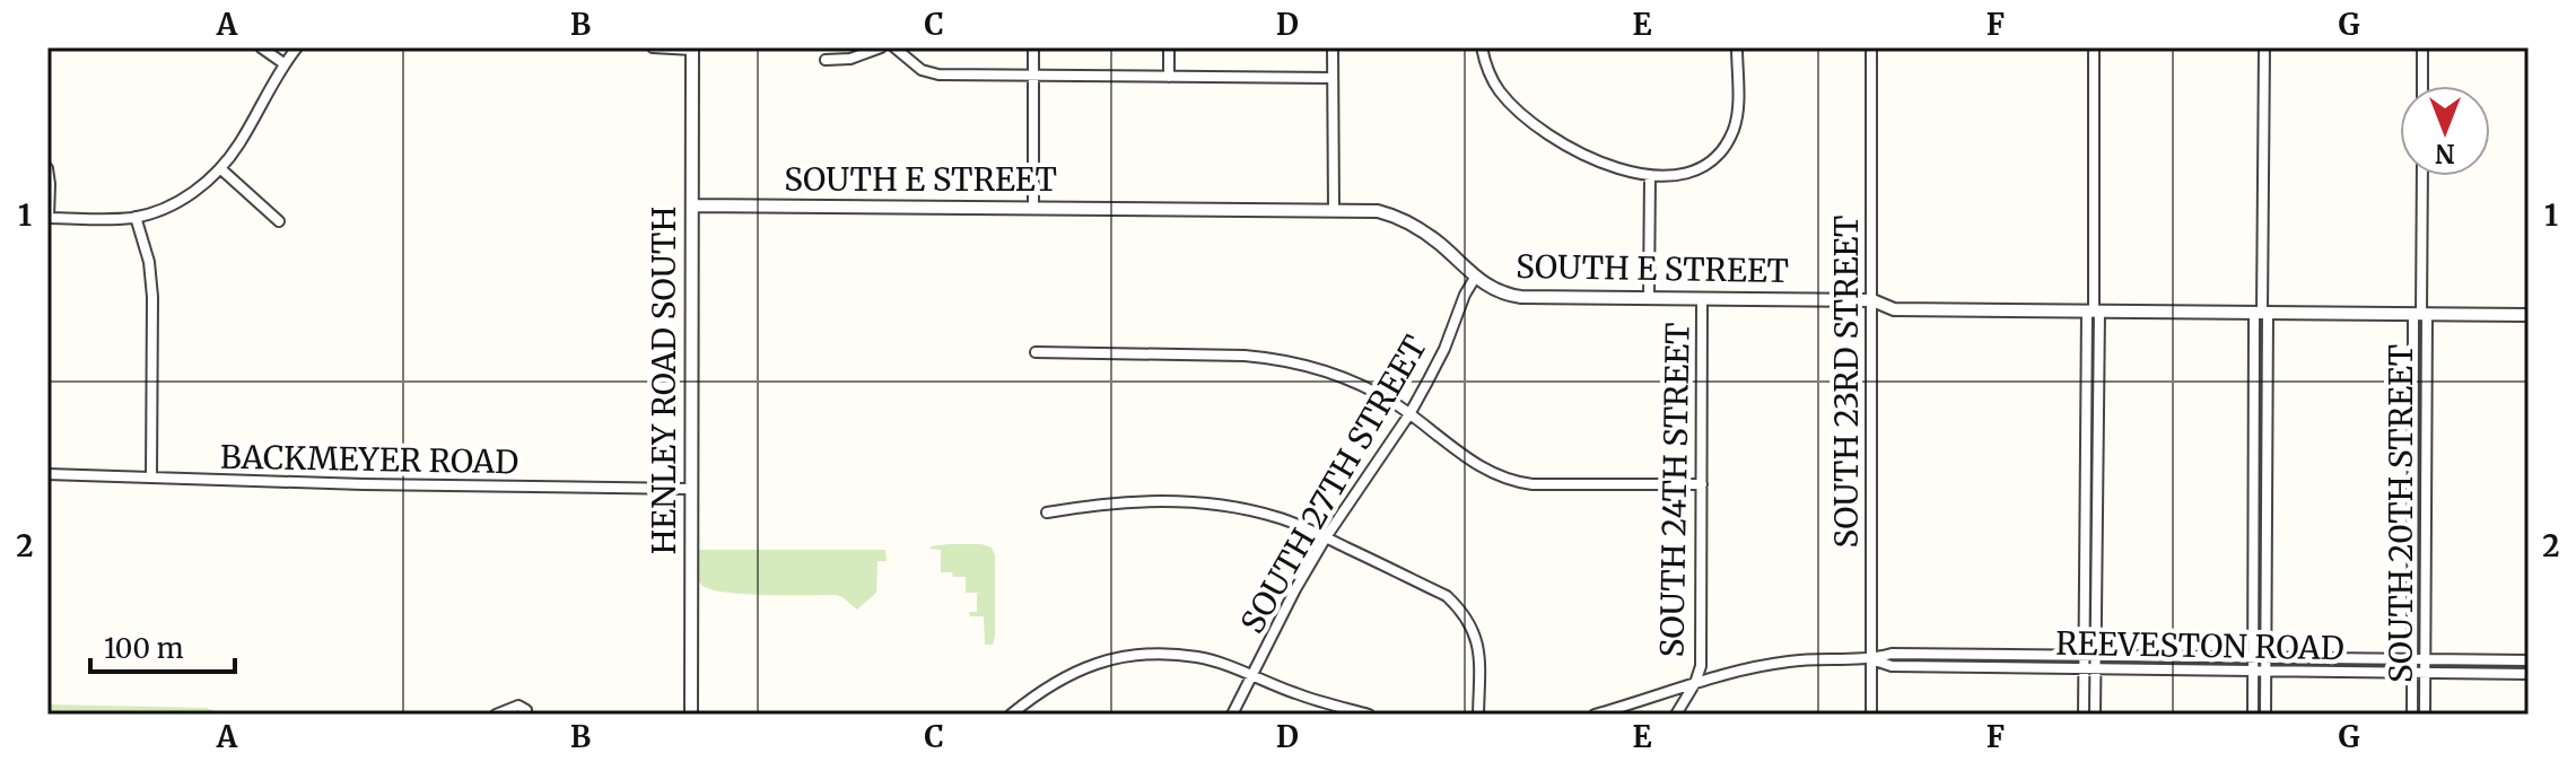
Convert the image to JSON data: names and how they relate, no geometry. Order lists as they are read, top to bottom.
{
  "streets": {
    "street": [
      "SOUTH E STREET",
      "HENLEY ROAD SOUTH",
      "SOUTH 23RD STREET",
      "BACKMEYER ROAD",
      "SOUTH 27TH STREET",
      "SOUTH 24TH STREET",
      "SOUTH 20TH STREET",
      "REEVESTON ROAD"
    ]
  },
  "crossings": [
    ["SOUTH E STREET", "HENLEY ROAD SOUTH"],
    ["SOUTH E STREET", "SOUTH 23RD STREET"],
    ["SOUTH E STREET", "SOUTH 27TH STREET"],
    ["SOUTH E STREET", "SOUTH 24TH STREET"],
    ["SOUTH E STREET", "SOUTH 20TH STREET"],
    ["HENLEY ROAD SOUTH", "BACKMEYER ROAD"],
    ["SOUTH 23RD STREET", "REEVESTON ROAD"],
    ["SOUTH 24TH STREET", "REEVESTON ROAD"],
    ["SOUTH 20TH STREET", "REEVESTON ROAD"]
  ],
  "scale_bar": "100 m",
  "north": "bottom",
  "grid": {
    "columns": [
      "A",
      "B",
      "C",
      "D",
      "E",
      "F",
      "G"
    ],
    "rows": ["1", "2"]
  }
}
